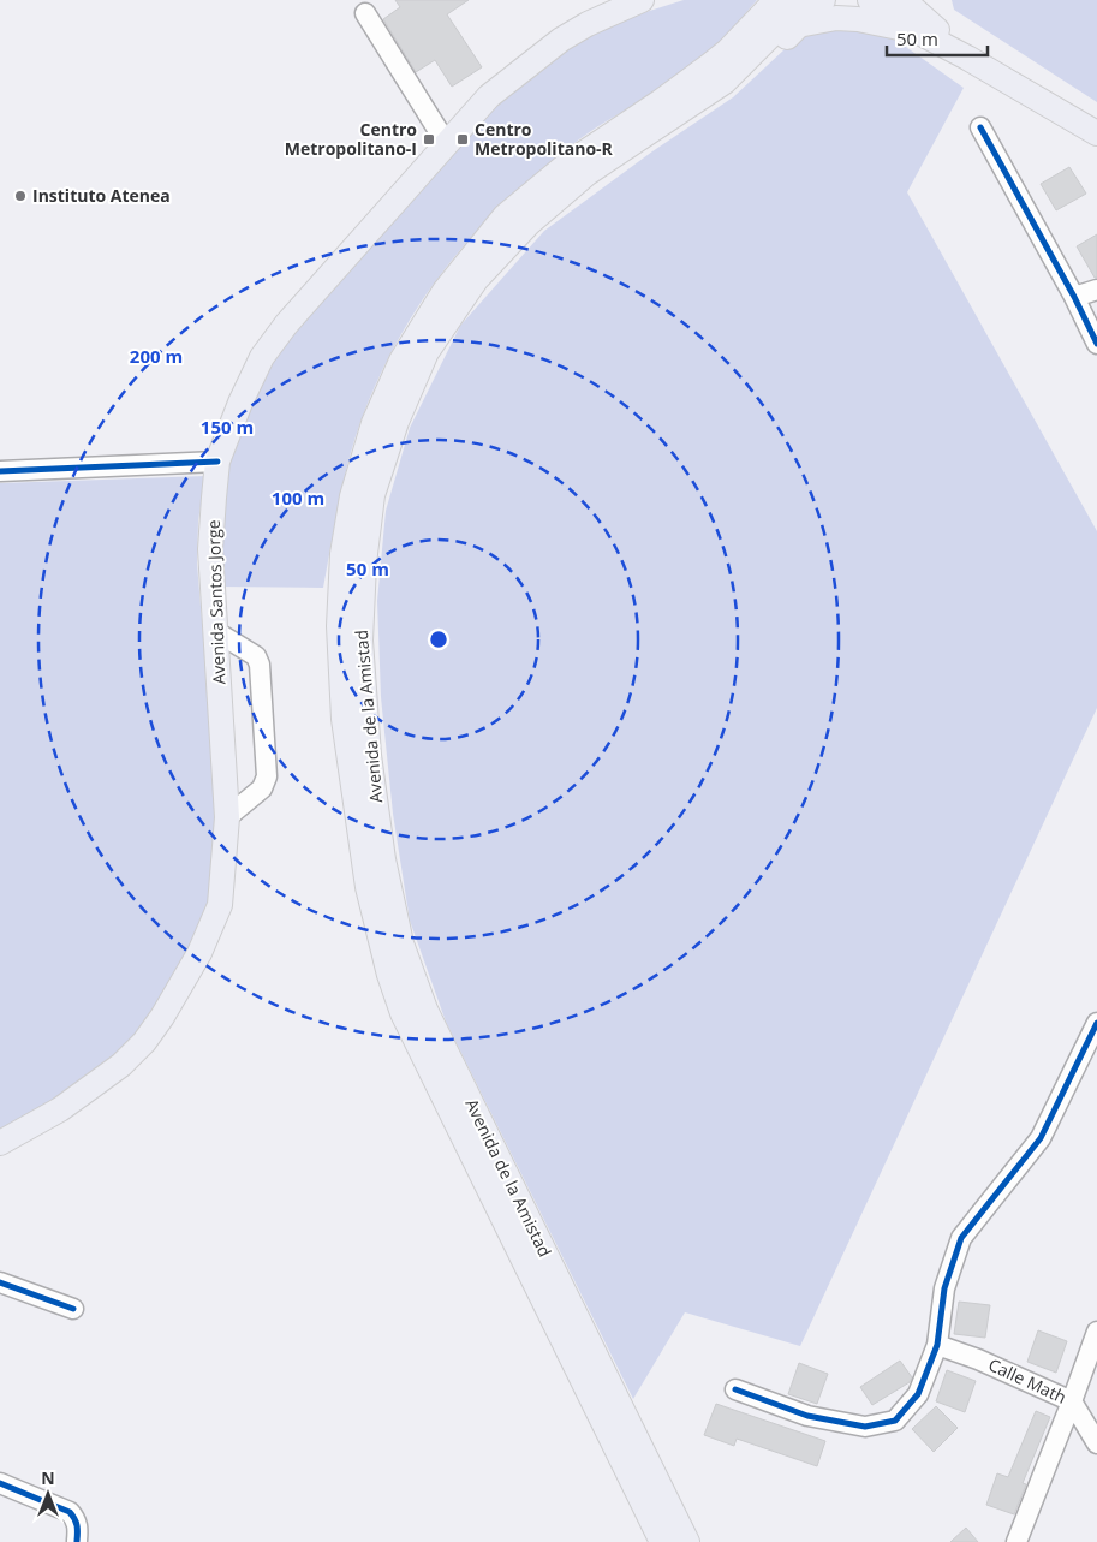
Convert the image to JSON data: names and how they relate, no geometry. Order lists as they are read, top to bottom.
{
  "streets": {
    "main road": ["Avenida Santos Jorge", "Avenida de la Amistad"],
    "street": ["Calle Math"]
  },
  "places": {
    "transit": ["Centro Metropolitano-I", "Centro Metropolitano-R"],
    "other": ["Instituto Atenea"]
  },
  "scale_bar": "50 m",
  "north": "top",
  "rings": [
    "200 m",
    "150 m",
    "100 m",
    "50 m"
  ]
}
